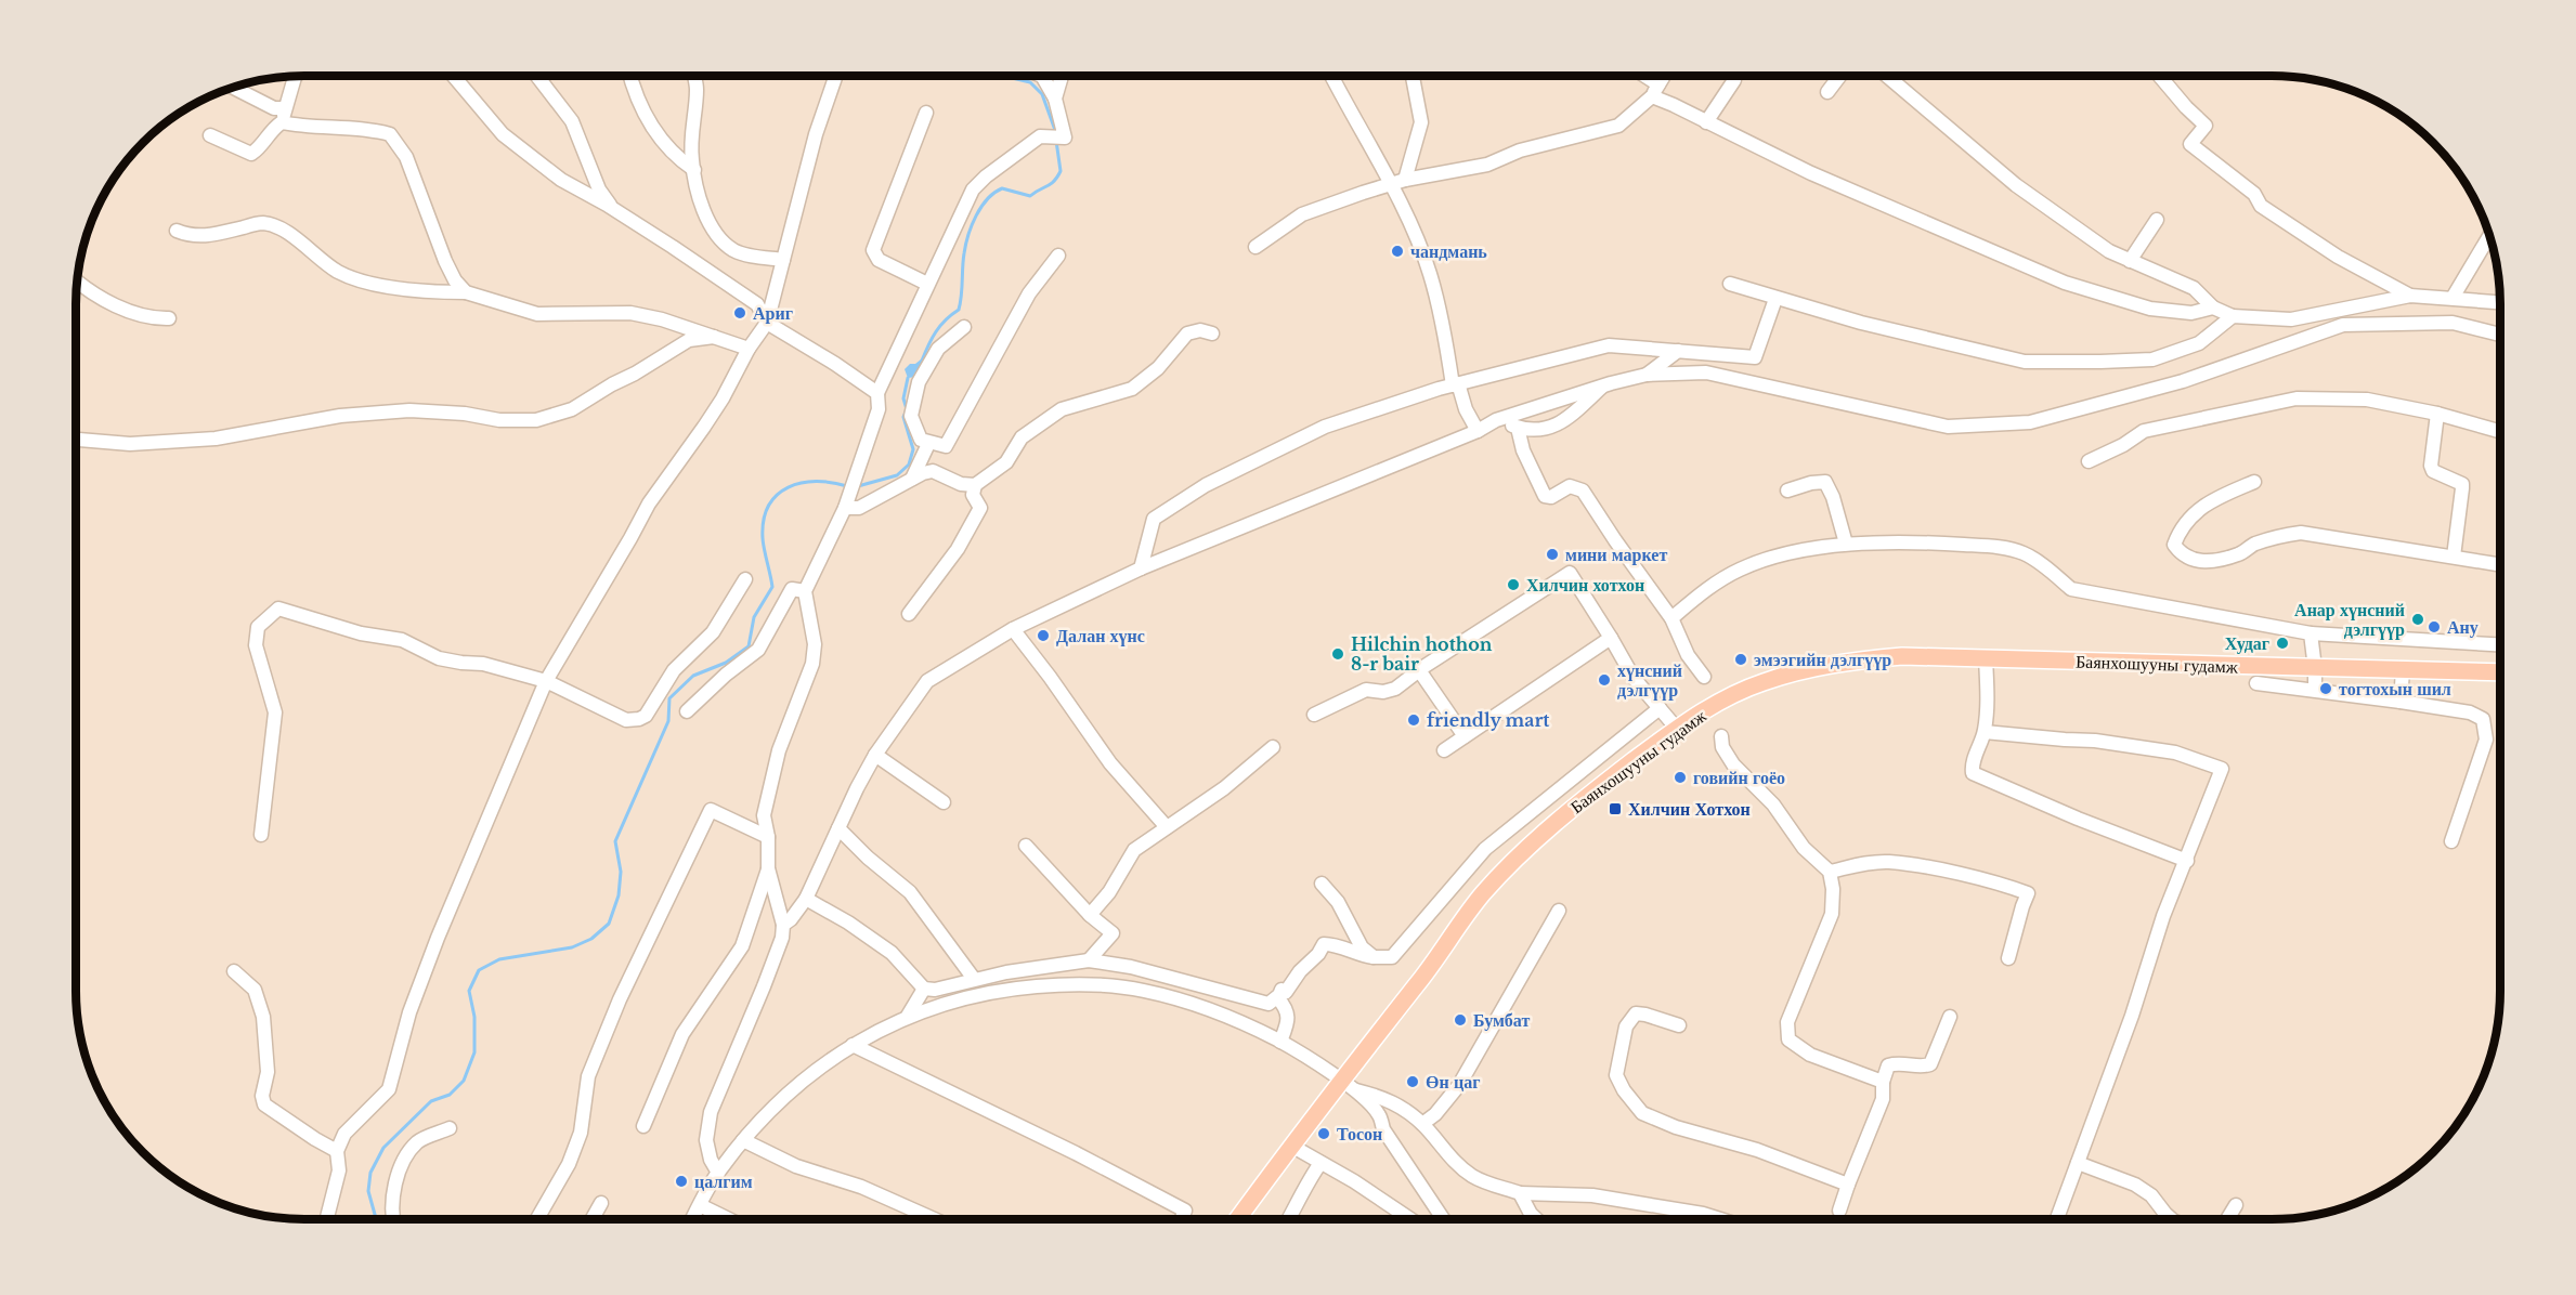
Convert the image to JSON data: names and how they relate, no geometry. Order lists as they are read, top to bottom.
{
  "streets": {
    "main road": ["Баянхошууны гудамж"]
  },
  "places": {
    "other": [
      "чандмань",
      "Ариг",
      "мини маркет",
      "Хилчин хотхон",
      "Анар хүнсний дэлгүүр",
      "Ану",
      "Далан хүнс",
      "Худаг",
      "Hilchin hothon 8-r bair",
      "эмээгийн дэлгүүр",
      "хүнсний дэлгүүр",
      "тогтохын шил",
      "friendly mart",
      "говийн гоёо",
      "Бумбат",
      "Өн цаг",
      "Тосон",
      "цалгим"
    ],
    "transit": ["Хилчин Хотхон"]
  }
}
